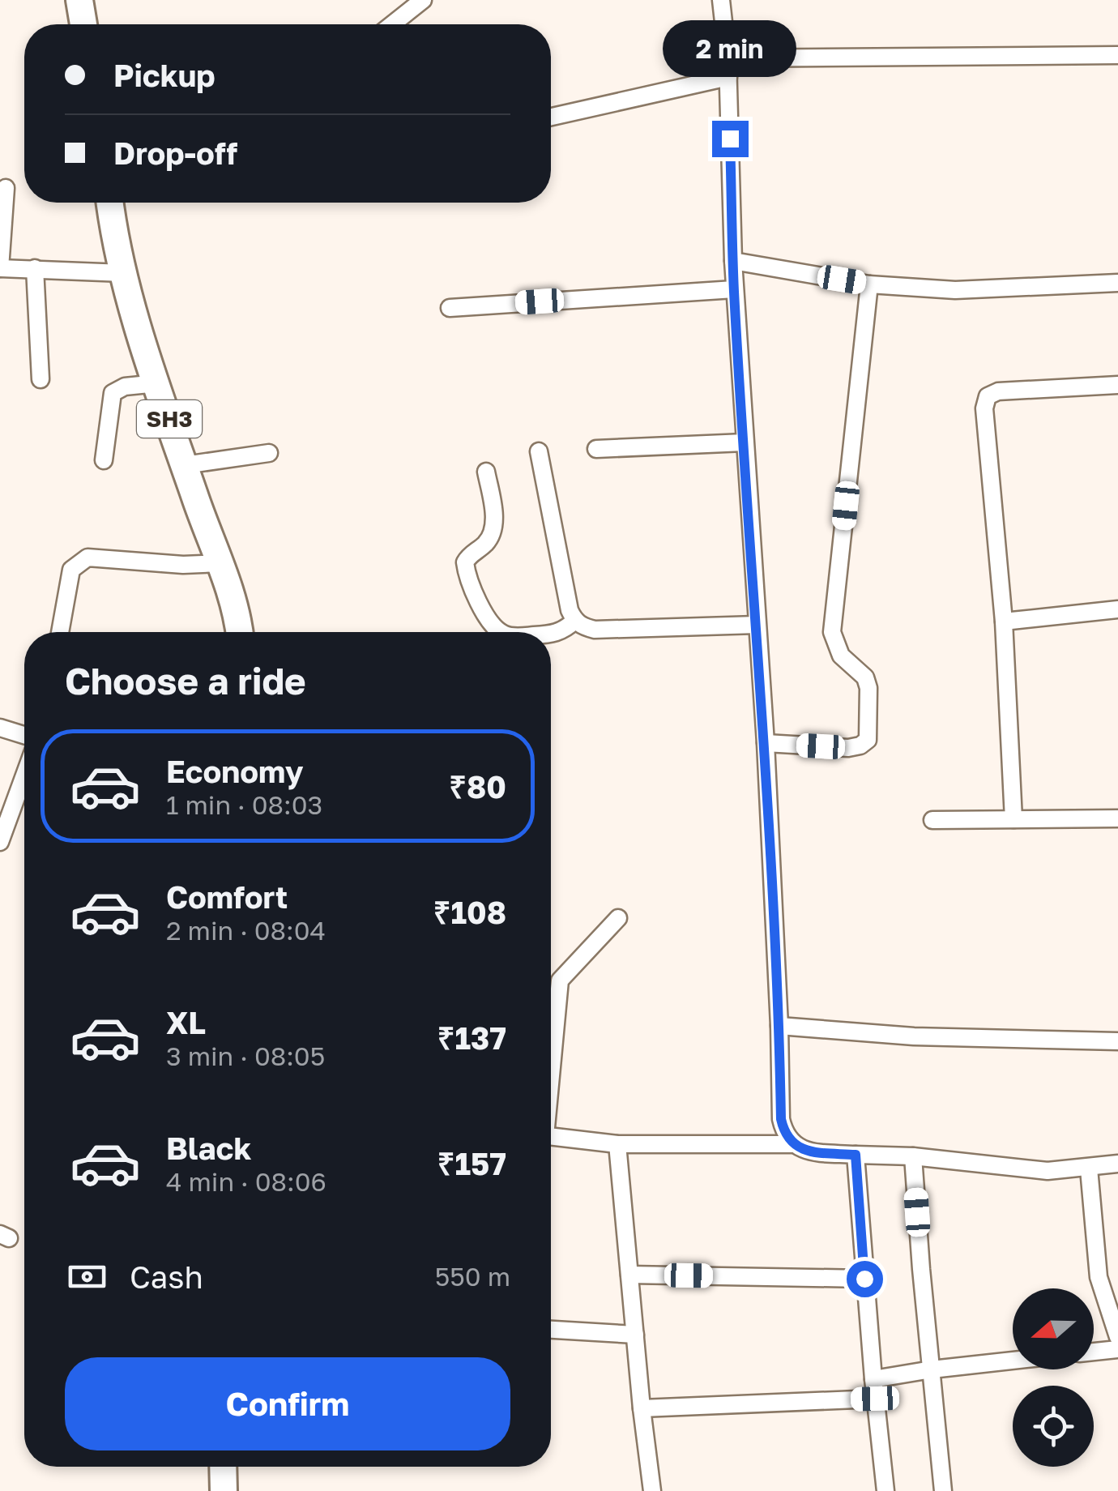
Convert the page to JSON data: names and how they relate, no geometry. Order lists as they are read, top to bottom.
{
  "streets": {
    "main road": ["SH3"]
  },
  "north": "left",
  "page": {
    "bubble": "2 min",
    "banner": ["Pickup", "Drop-off"],
    "heading": "Choose a ride",
    "list": [
      {
        "name": "Economy",
        "note": "1 min · 08:03",
        "value": "₹80"
      },
      {
        "name": "Comfort",
        "note": "2 min · 08:04",
        "value": "₹108"
      },
      {
        "name": "XL",
        "note": "3 min · 08:05",
        "value": "₹137"
      },
      {
        "name": "Black",
        "note": "4 min · 08:06",
        "value": "₹157"
      }
    ],
    "pay": ["Cash", "550 m"],
    "buttons": "Confirm"
  }
}
